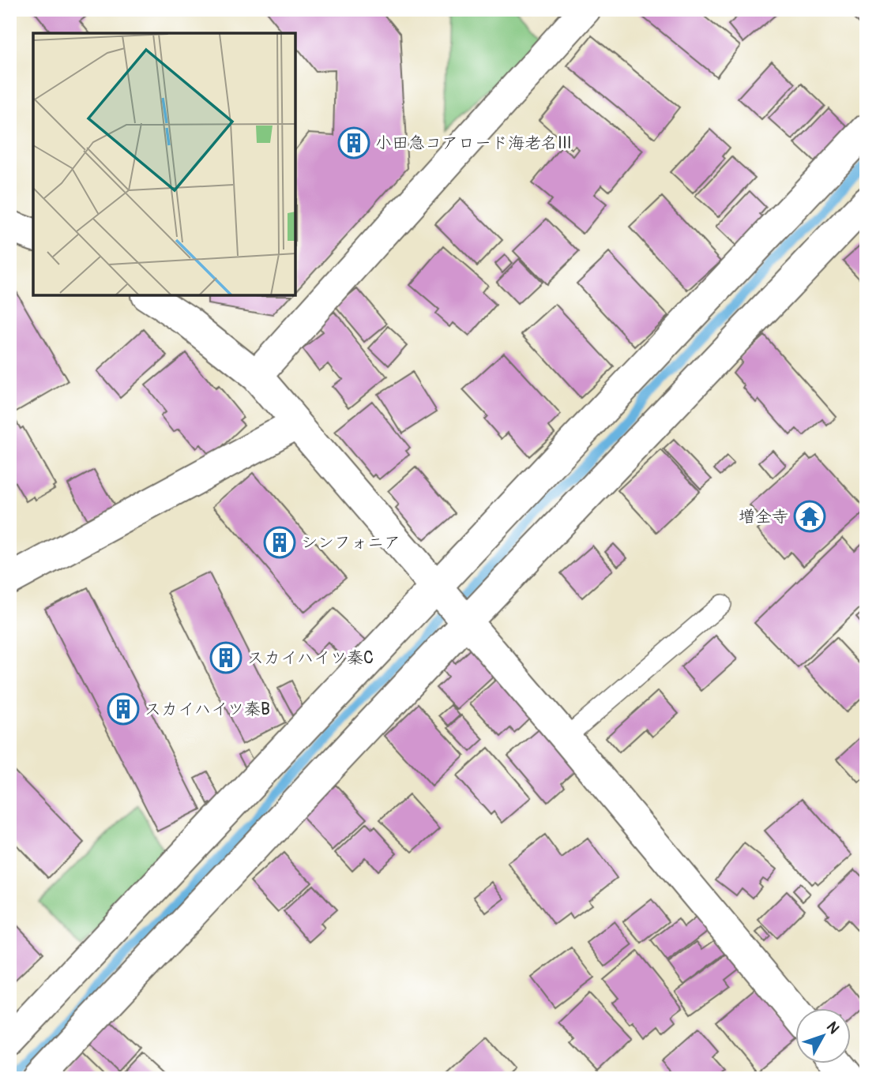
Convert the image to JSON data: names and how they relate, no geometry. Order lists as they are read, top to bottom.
{
  "places": {
    "building": [
      "小田急コアロード海老名III",
      "シンフォニア",
      "スカイハイツ秦C",
      "スカイハイツ秦B"
    ],
    "temple": ["増全寺"]
  },
  "north": "top right"
}
